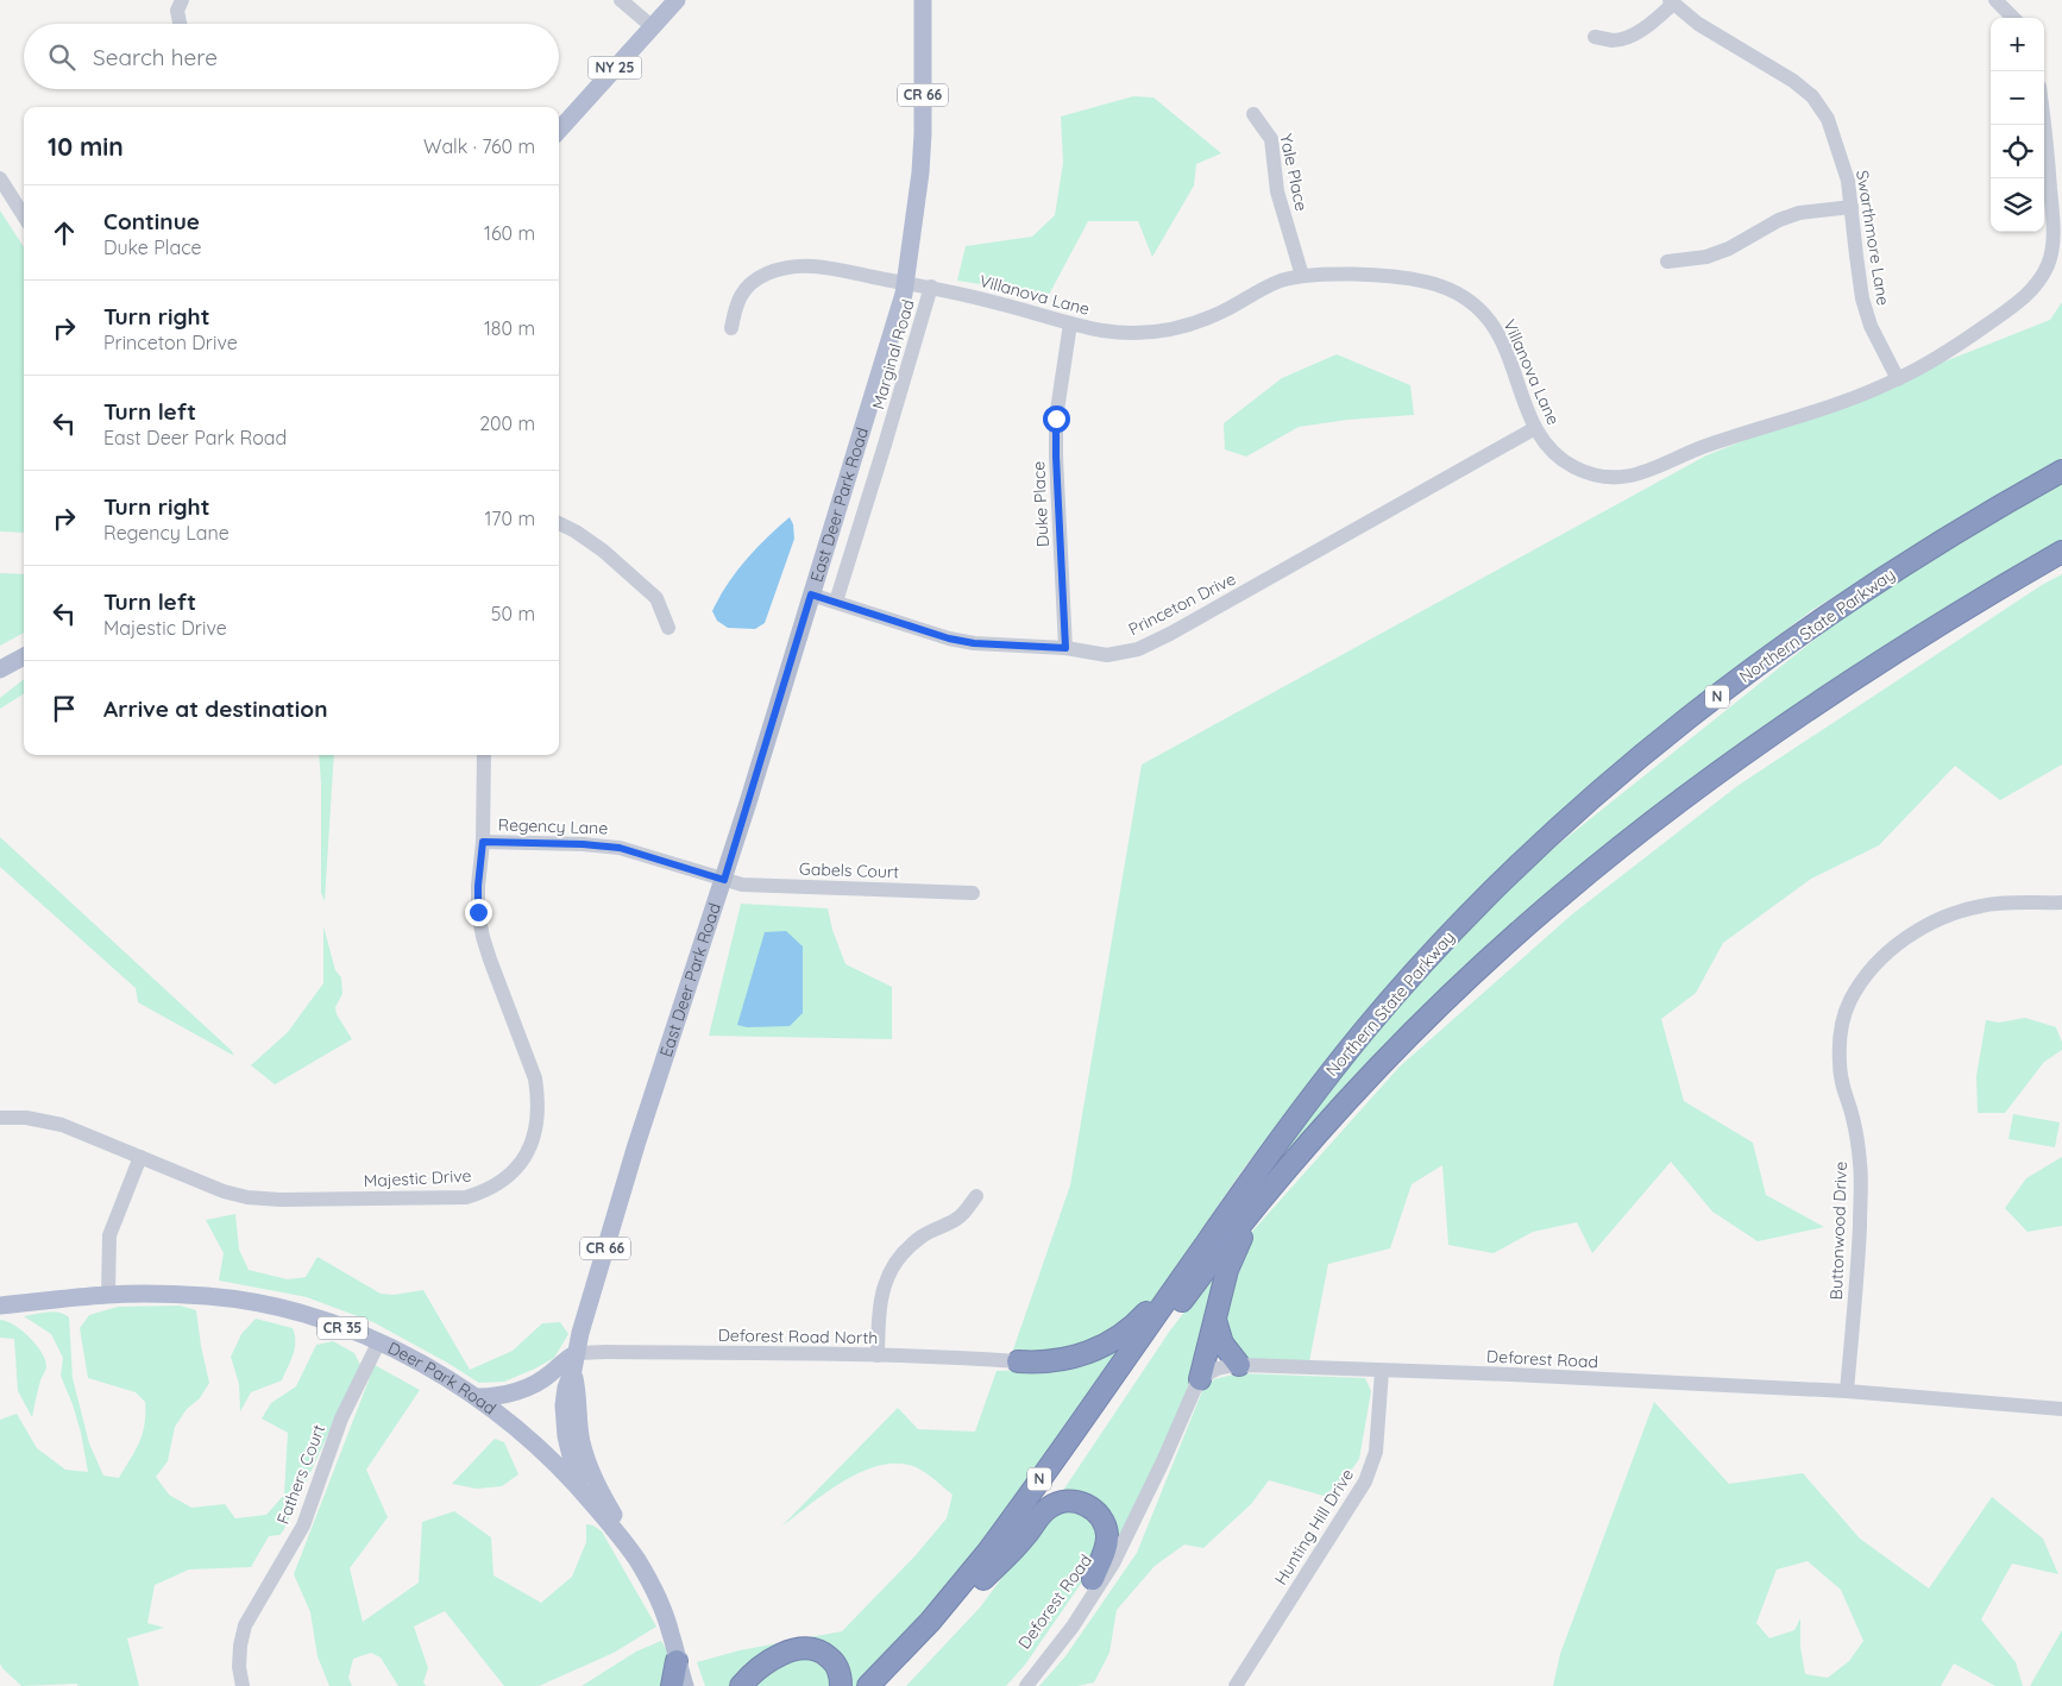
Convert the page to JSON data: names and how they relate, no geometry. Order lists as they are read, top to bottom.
{
  "streets": {
    "highway": ["Northern State Parkway", "N"],
    "main road": [
      "NY 25",
      "CR 66",
      "East Deer Park Road",
      "CR 35",
      "Deer Park Road"
    ],
    "street": [
      "Yale Place",
      "Swarthmore Lane",
      "Villanova Lane",
      "Marginal Road",
      "Duke Place",
      "Princeton Drive",
      "Regency Lane",
      "Gabels Court",
      "Majestic Drive",
      "Buttonwood Drive",
      "Deforest Road North",
      "Deforest Road",
      "Fathers Court",
      "Hunting Hill Drive"
    ]
  },
  "crossings": [
    ["Yale Place", "Villanova Lane"],
    ["Swarthmore Lane", "Villanova Lane"],
    ["Villanova Lane", "Marginal Road"],
    ["Villanova Lane", "East Deer Park Road"],
    ["Villanova Lane", "Duke Place"],
    ["Villanova Lane", "Princeton Drive"],
    ["Marginal Road", "Princeton Drive"],
    ["East Deer Park Road", "Princeton Drive"],
    ["East Deer Park Road", "Regency Lane"],
    ["East Deer Park Road", "Gabels Court"],
    ["East Deer Park Road", "Deforest Road North"],
    ["East Deer Park Road", "Deer Park Road"],
    ["Duke Place", "Princeton Drive"],
    ["Regency Lane", "Gabels Court"],
    ["Regency Lane", "Majestic Drive"],
    ["Buttonwood Drive", "Deforest Road"],
    ["Deforest Road", "Hunting Hill Drive"],
    ["Deer Park Road", "Fathers Court"]
  ],
  "page": {
    "map_buttons": ["+", "−"],
    "search": "Search here",
    "heading": ["10 min", "Walk · 760 m"],
    "list": [
      ["Continue", "Duke Place", "160 m"],
      ["Turn right", "Princeton Drive", "180 m"],
      ["Turn left", "East Deer Park Road", "200 m"],
      ["Turn right", "Regency Lane", "170 m"],
      ["Turn left", "Majestic Drive", "50 m"],
      "Arrive at destination"
    ]
  }
}
